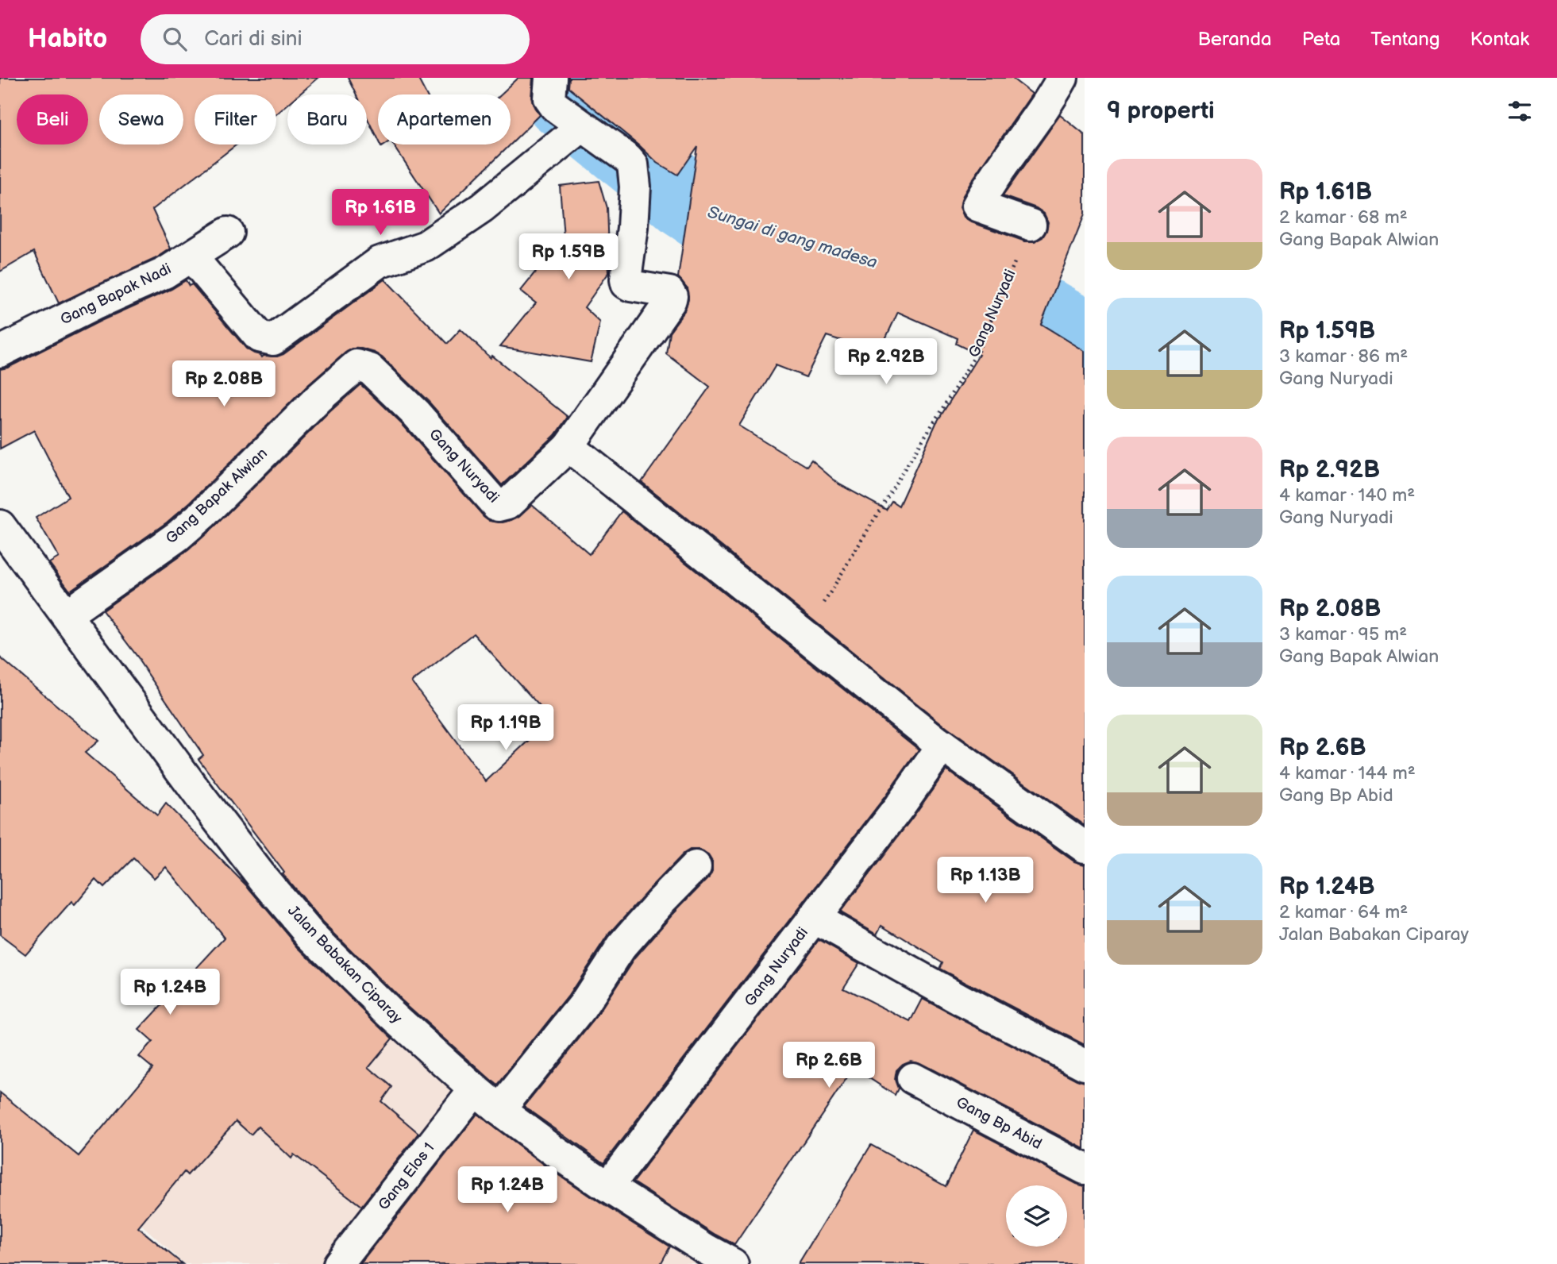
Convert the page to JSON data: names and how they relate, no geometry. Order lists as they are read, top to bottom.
{
  "streets": {
    "street": [
      "Gang Bapak Nadi",
      "Gang Nuryadi",
      "Gang Bapak Alwian",
      "Jalan Babakan Ciparay",
      "Gang Bp Abid",
      "Gang Elos 1"
    ]
  },
  "crossings": [
    ["Gang Nuryadi", "Gang Bapak Alwian"],
    ["Gang Nuryadi", "Jalan Babakan Ciparay"],
    ["Gang Bapak Alwian", "Jalan Babakan Ciparay"],
    ["Jalan Babakan Ciparay", "Gang Elos 1"]
  ],
  "water": ["Sungai di gang madesa"],
  "page": {
    "header": "Habito",
    "search": "Cari di sini",
    "nav": [
      "Beranda",
      "Peta",
      "Tentang",
      "Kontak"
    ],
    "heading": "9 properti",
    "chip": [
      "Beli",
      "Sewa",
      "Filter",
      "Baru",
      "Apartemen"
    ],
    "list": [
      {
        "name": "Rp 1.61B",
        "note": "2 kamar · 68 m² · Gang Bapak Alwian"
      },
      {
        "name": "Rp 1.59B",
        "note": "3 kamar · 86 m² · Gang Nuryadi"
      },
      {
        "name": "Rp 2.92B",
        "note": "4 kamar · 140 m² · Gang Nuryadi"
      },
      {
        "name": "Rp 2.08B",
        "note": "3 kamar · 95 m² · Gang Bapak Alwian"
      },
      {
        "name": "Rp 2.6B",
        "note": "4 kamar · 144 m² · Gang Bp Abid"
      },
      {
        "name": "Rp 1.24B",
        "note": "2 kamar · 64 m² · Jalan Babakan Ciparay"
      }
    ],
    "price": [
      "Rp 1.61B",
      "Rp 1.59B",
      "Rp 2.92B",
      "Rp 2.08B",
      "Rp 1.19B",
      "Rp 1.13B",
      "Rp 1.24B",
      "Rp 2.6B",
      "Rp 1.24B"
    ]
  }
}
